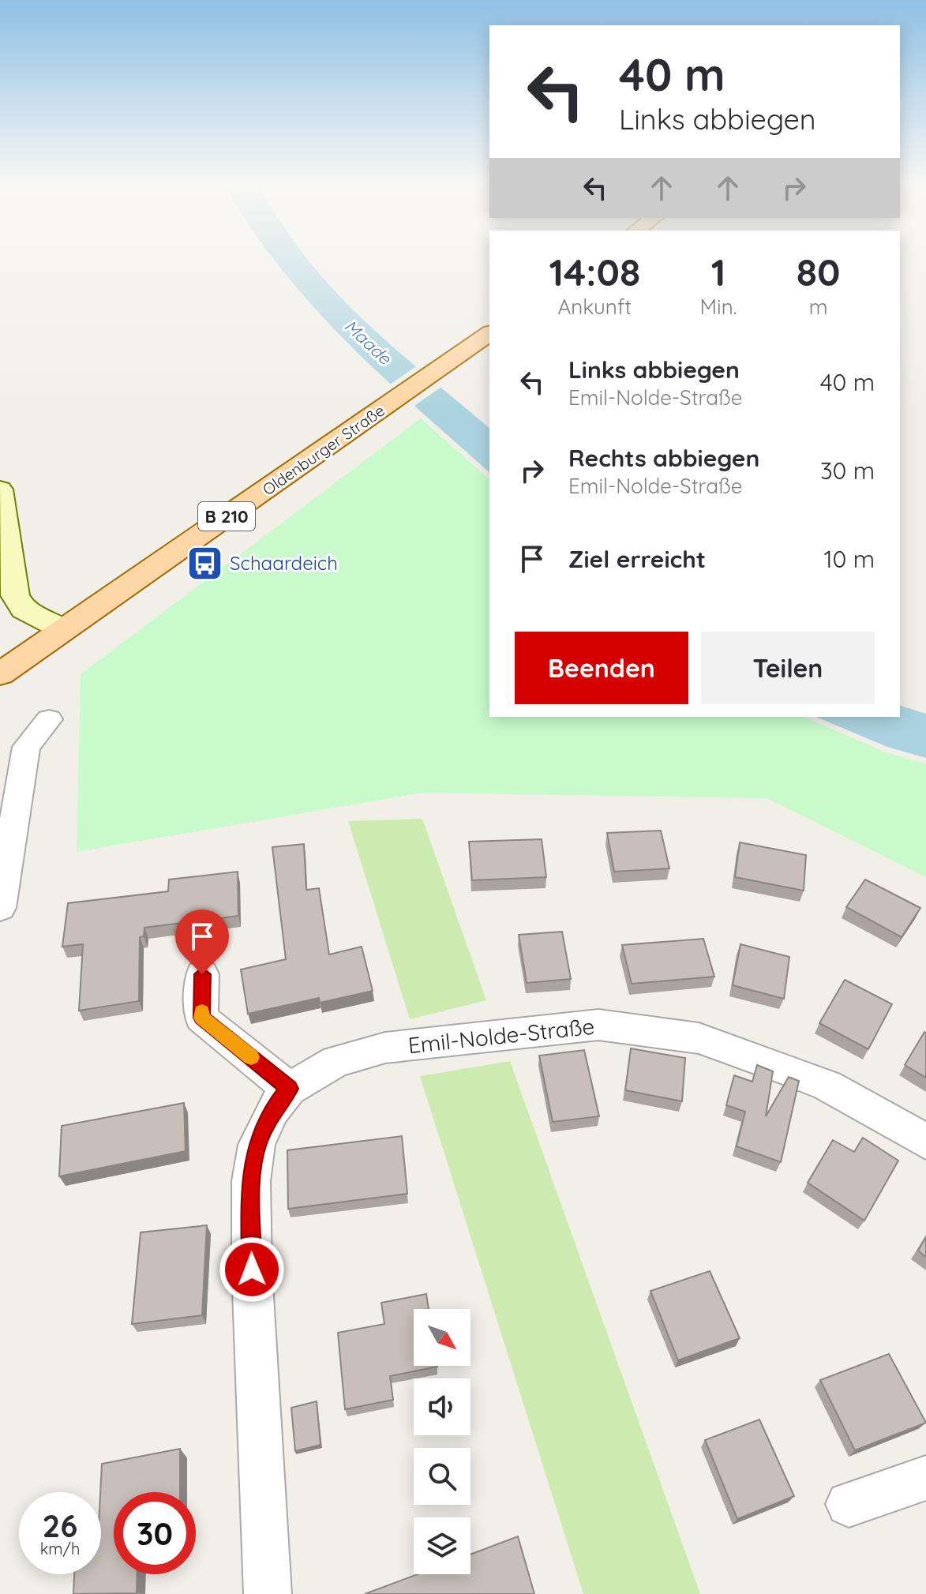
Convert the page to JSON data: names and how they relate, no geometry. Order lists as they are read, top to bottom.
{
  "streets": {
    "main road": ["Oldenburger Straße", "B 210"],
    "street": ["Emil-Nolde-Straße"]
  },
  "water": ["Maade"],
  "places": {
    "bus stop": ["Schaardeich"]
  },
  "north": "bottom right",
  "page": {
    "turn": ["40 m", "Links abbiegen"],
    "eta": [
      "14:08",
      "Ankunft",
      "1",
      "Min.",
      "80",
      "m"
    ],
    "list": [
      {
        "name": "Links abbiegen",
        "note": "Emil-Nolde-Straße",
        "value": "40 m"
      },
      {
        "name": "Rechts abbiegen",
        "note": "Emil-Nolde-Straße",
        "value": "30 m"
      },
      {
        "name": "Ziel erreicht",
        "value": "10 m"
      }
    ],
    "buttons": ["Beenden", "Teilen"],
    "speed": "26 km/h",
    "limit": "30"
  }
}
